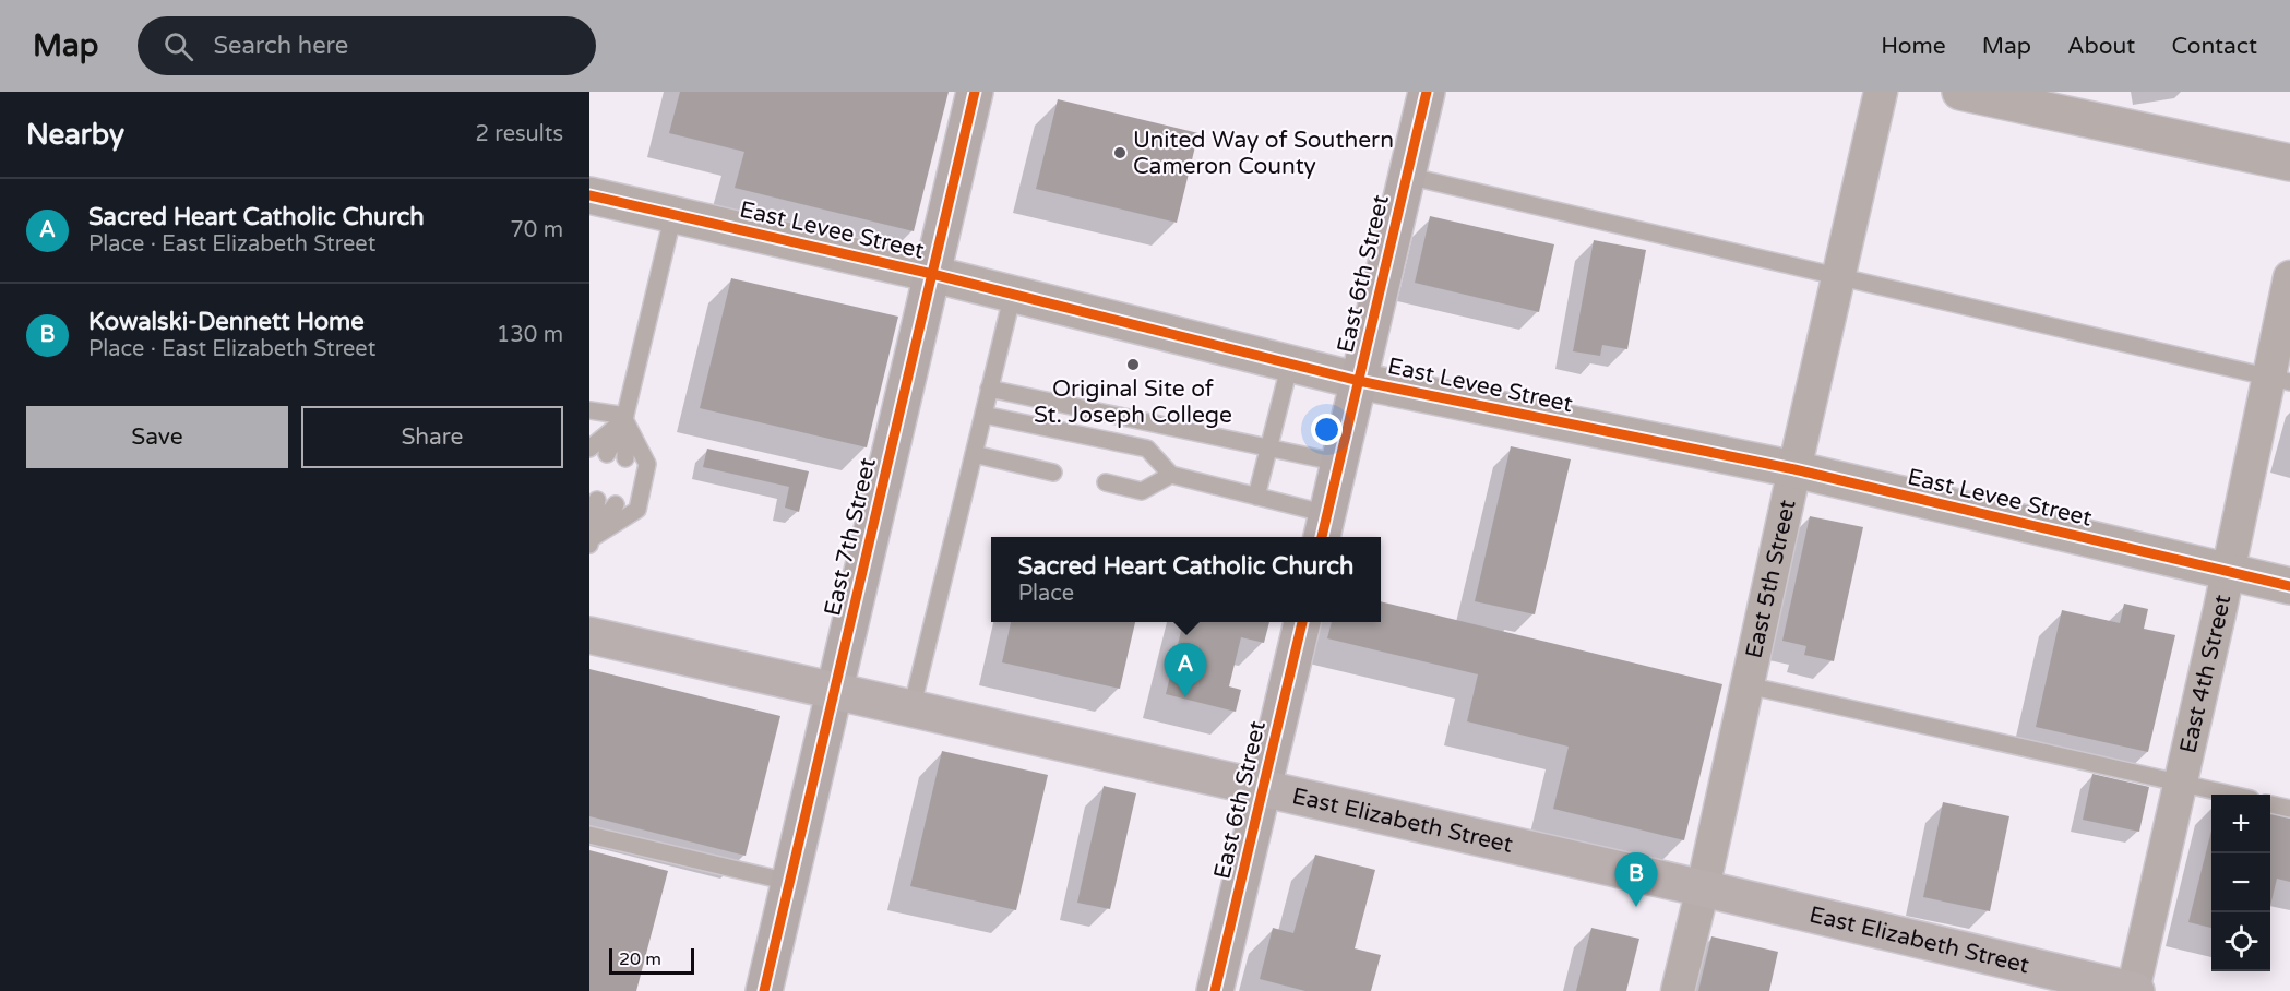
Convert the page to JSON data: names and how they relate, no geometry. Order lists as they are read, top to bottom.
{
  "streets": {
    "main road": ["East 6th Street", "East 7th Street", "East Elizabeth Street"],
    "street": ["East Levee Street", "East 5th Street", "East 4th Street"]
  },
  "crossings": [
    ["East Levee Street", "East 6th Street"],
    ["East Levee Street", "East 7th Street"],
    ["East Levee Street", "East 5th Street"],
    ["East Levee Street", "East 4th Street"],
    ["East 6th Street", "East Elizabeth Street"],
    ["East 7th Street", "East Elizabeth Street"],
    ["East 5th Street", "East Elizabeth Street"],
    ["East 4th Street", "East Elizabeth Street"]
  ],
  "places": ["United Way of Southern Cameron County", "Original Site of St. Joseph College"],
  "scale_bar": "20 m",
  "page": {
    "header": "Map",
    "search": "Search here",
    "nav": [
      "Home",
      "Map",
      "About",
      "Contact"
    ],
    "heading": ["Nearby", "2 results"],
    "list": [
      {
        "mark": "A",
        "name": "Sacred Heart Catholic Church",
        "note": "Place · East Elizabeth Street",
        "value": "70 m"
      },
      {
        "mark": "B",
        "name": "Kowalski-Dennett Home",
        "note": "Place · East Elizabeth Street",
        "value": "130 m"
      }
    ],
    "buttons": ["Save", "Share"],
    "popup": ["Sacred Heart Catholic Church", "Place"],
    "pins": ["A", "B"],
    "map_buttons": ["+", "−"],
    "scale": "20 m"
  }
}
